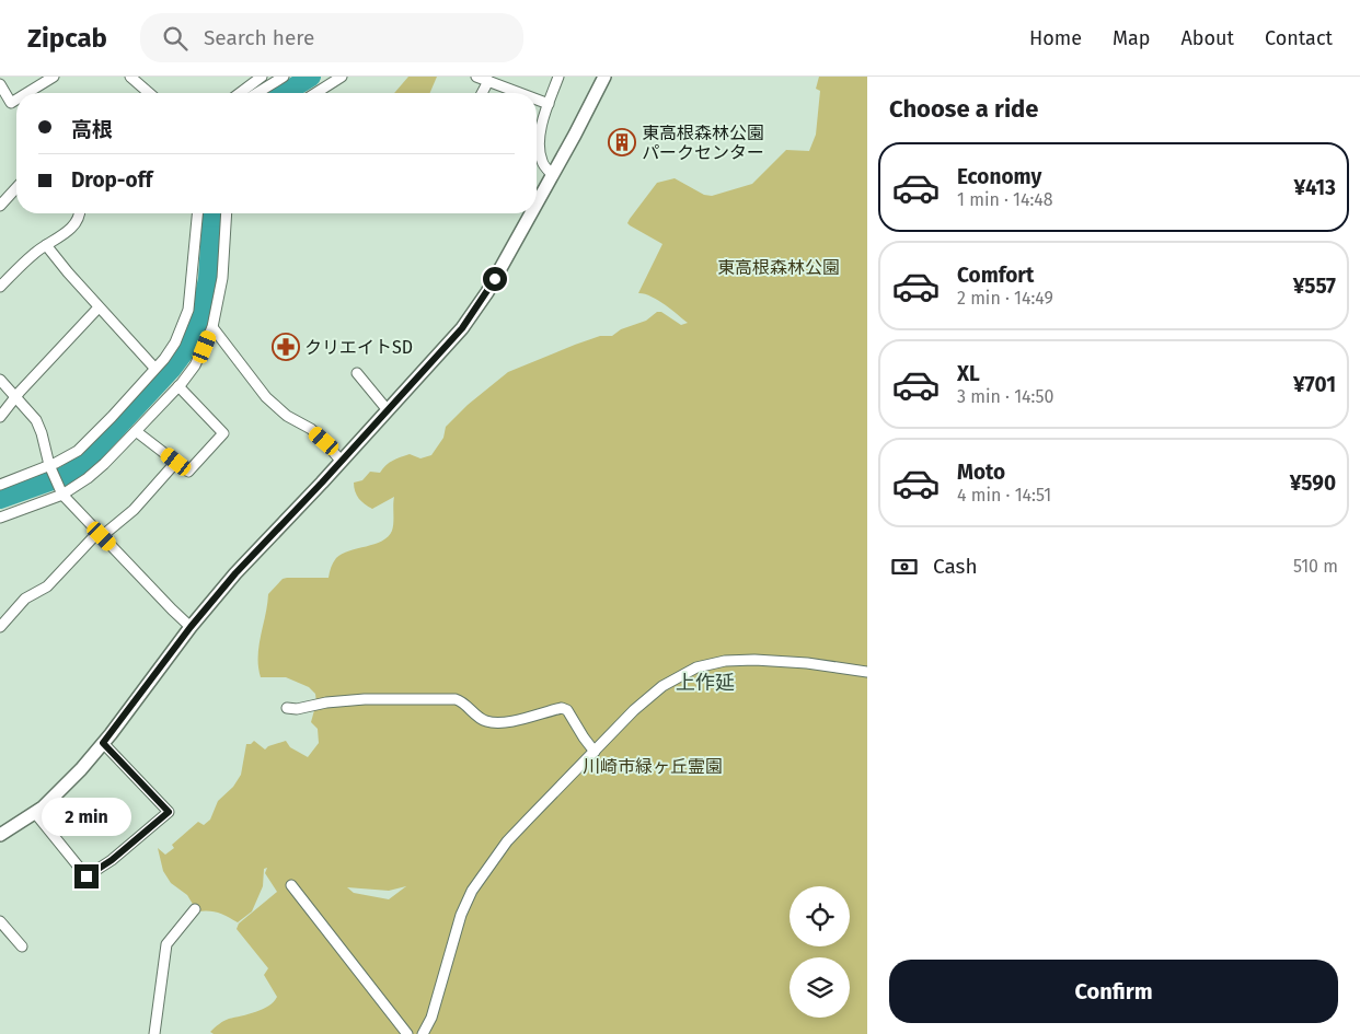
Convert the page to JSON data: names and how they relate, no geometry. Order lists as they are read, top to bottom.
{
  "districts": ["上作延"],
  "parks": ["東高根森林公園", "川崎市緑ヶ丘霊園"],
  "places": {
    "building": ["東高根森林公園 パークセンター"],
    "pharmacy": ["クリエイトSD"]
  },
  "page": {
    "header": "Zipcab",
    "search": "Search here",
    "nav": [
      "Home",
      "Map",
      "About",
      "Contact"
    ],
    "heading": "Choose a ride",
    "banner": ["高根", "Drop-off"],
    "list": [
      {
        "name": "Economy",
        "note": "1 min · 14:48",
        "value": "¥413"
      },
      {
        "name": "Comfort",
        "note": "2 min · 14:49",
        "value": "¥557"
      },
      {
        "name": "XL",
        "note": "3 min · 14:50",
        "value": "¥701"
      },
      {
        "name": "Moto",
        "note": "4 min · 14:51",
        "value": "¥590"
      }
    ],
    "pay": ["Cash", "510 m"],
    "bubble": "2 min",
    "buttons": "Confirm"
  }
}
